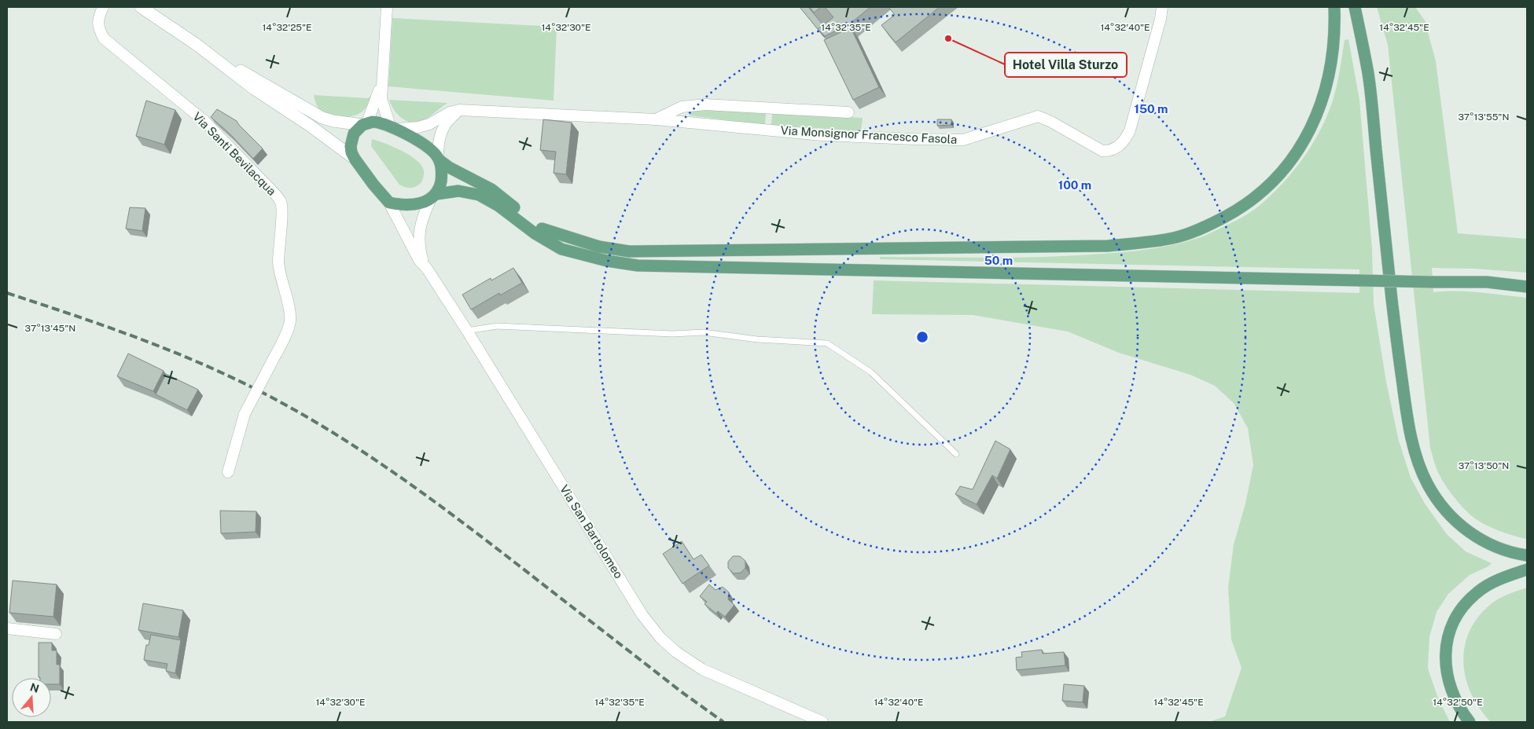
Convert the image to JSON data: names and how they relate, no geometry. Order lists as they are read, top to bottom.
{
  "streets": {
    "street": ["Via Monsignor Francesco Fasola", "Via Santi Bevilacqua", "Via San Bartolomeo"]
  },
  "places": ["Hotel Villa Sturzo"],
  "north": "top",
  "coordinates": [
    "14°32'25\"E",
    "14°32'30\"E",
    "14°32'35\"E",
    "14°32'40\"E",
    "14°32'45\"E",
    "37°13'55\"N",
    "37°13'45\"N",
    "37°13'50\"N",
    "14°32'50\"E"
  ],
  "rings": ["150 m", "100 m", "50 m"]
}
